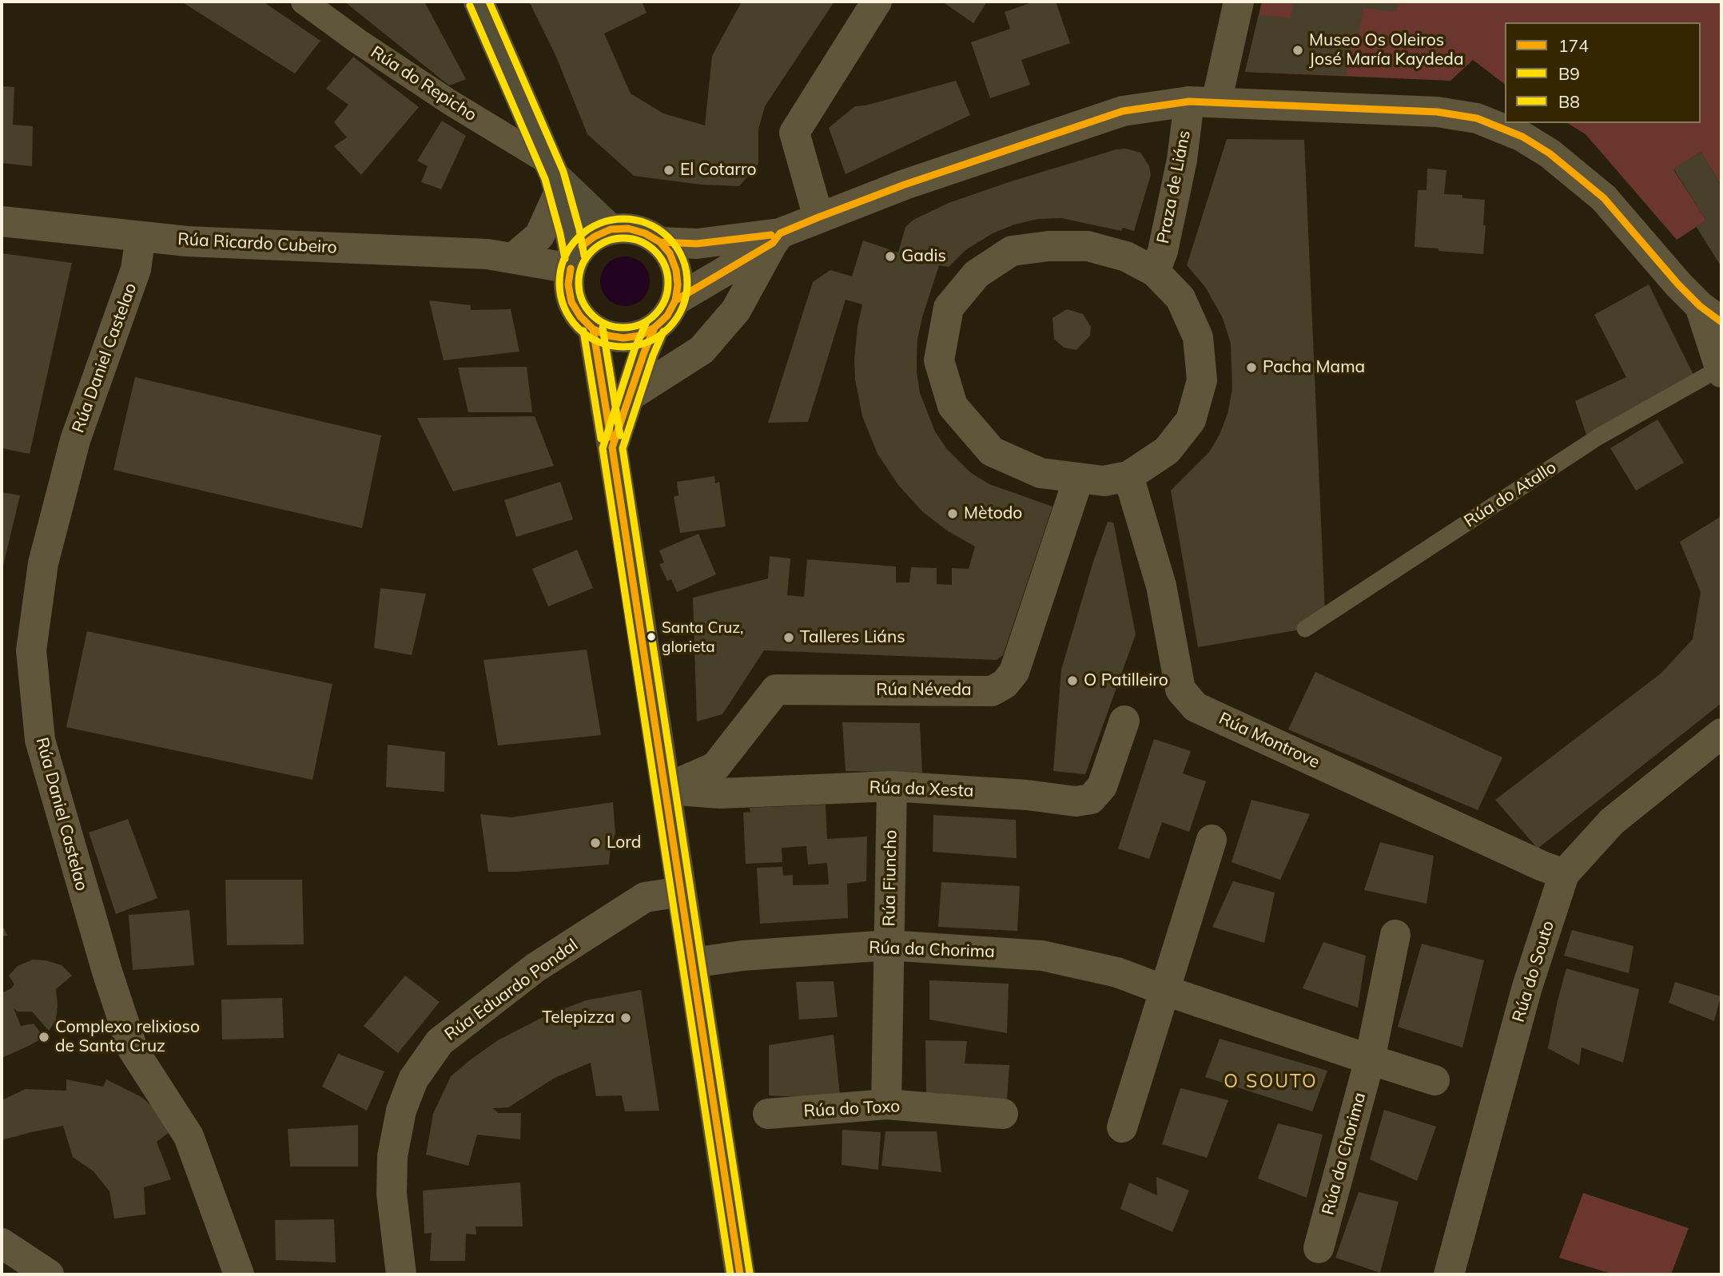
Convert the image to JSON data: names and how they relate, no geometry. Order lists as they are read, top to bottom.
{
  "streets": {
    "street": [
      "Rúa do Repicho",
      "Praza de Liáns",
      "Rúa Ricardo Cubeiro",
      "Rúa Daniel Castelao",
      "Rúa Néveda",
      "Rúa Montrove",
      "Rúa da Xesta",
      "Rúa Fiuncho",
      "Rúa da Chorima",
      "Rúa do Souto",
      "Rúa Eduardo Pondal",
      "Rúa do Toxo"
    ],
    "lane": ["Rúa do Atallo"]
  },
  "crossings": [
    ["Rúa Ricardo Cubeiro", "Rúa Daniel Castelao"],
    ["Rúa Néveda", "Rúa da Xesta"],
    ["Rúa Montrove", "Rúa do Souto"],
    ["Rúa da Xesta", "Rúa Fiuncho"],
    ["Rúa Fiuncho", "Rúa da Chorima"],
    ["Rúa Fiuncho", "Rúa do Toxo"]
  ],
  "districts": ["O SOUTO"],
  "places": [
    "Museo Os Oleiros José María Kaydeda",
    "El Cotarro",
    "Gadis",
    "Pacha Mama",
    "Mètodo",
    "Santa Cruz, glorieta",
    "Talleres Liáns",
    "O Patilleiro",
    "Lord",
    "Telepizza",
    "Complexo relixioso de Santa Cruz"
  ],
  "lines": ["transit line B8", "transit line B9", "transit line 174"],
  "legend": ["174", "B9", "B8"]
}
